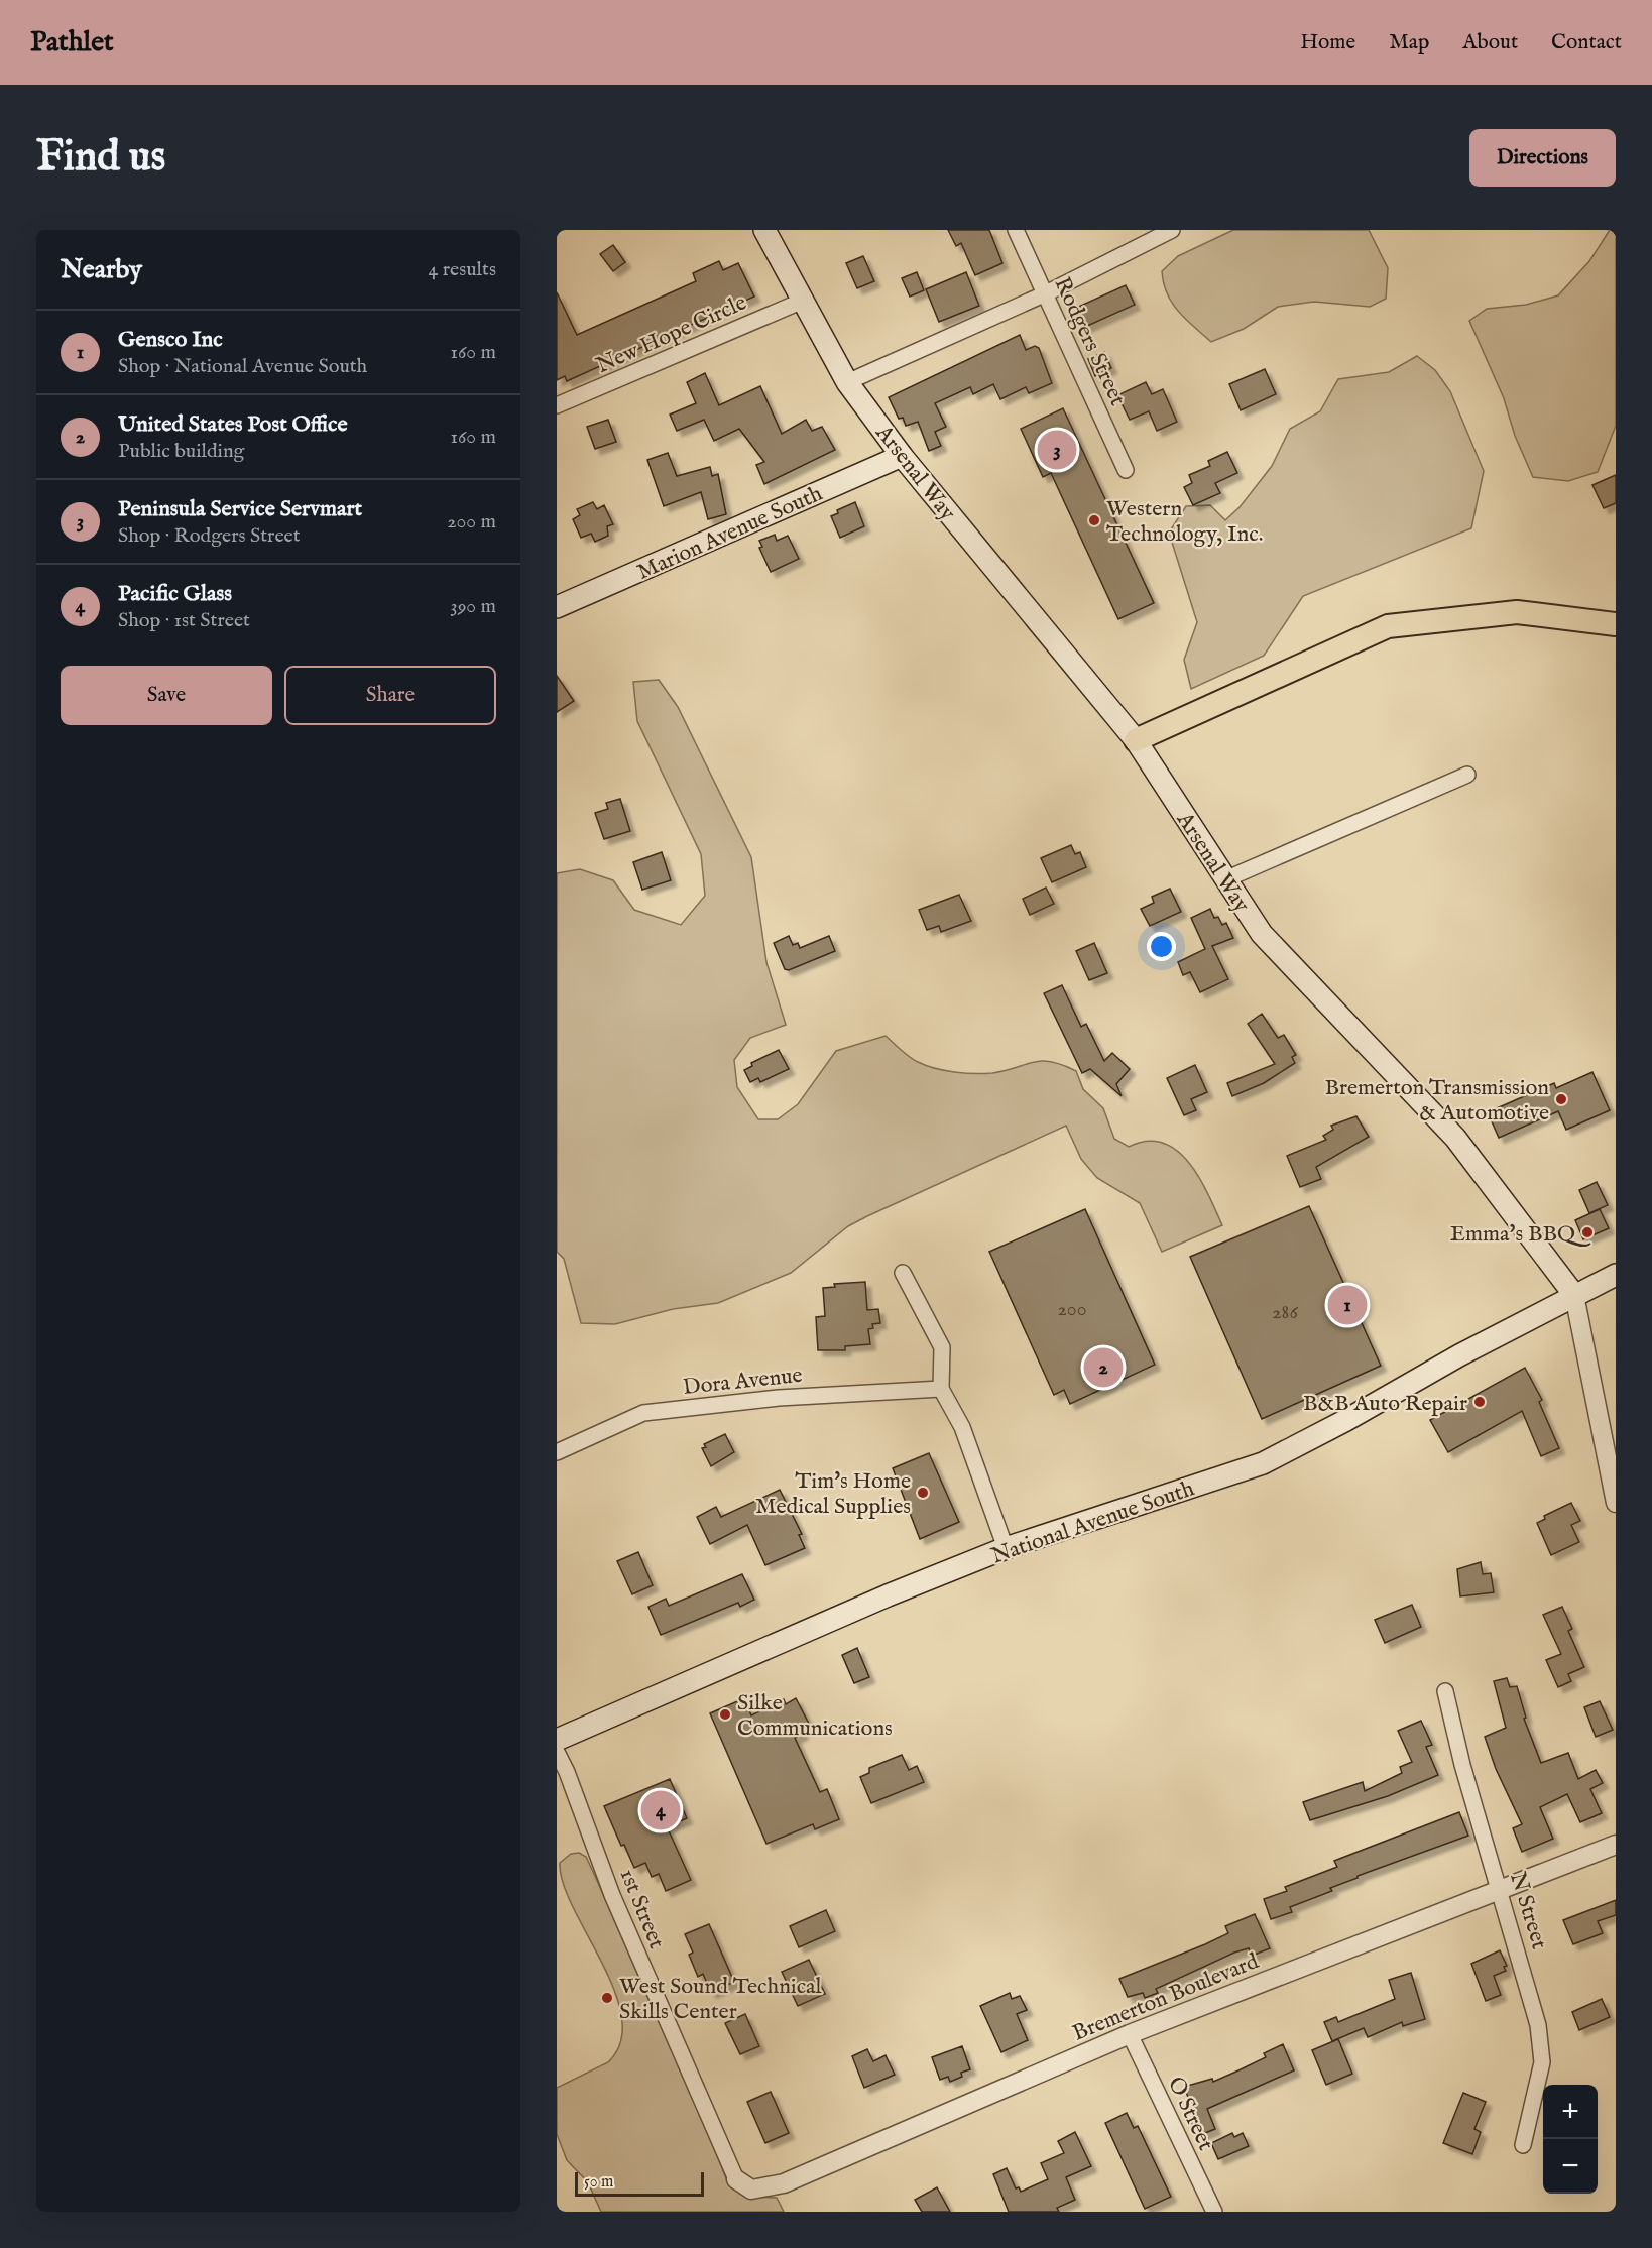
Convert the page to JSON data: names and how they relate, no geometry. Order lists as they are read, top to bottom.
{
  "streets": {
    "main road": ["Arsenal Way", "Marion Avenue South", "National Avenue South"],
    "street": [
      "New Hope Circle",
      "Rodgers Street",
      "Dora Avenue",
      "1st Street",
      "N Street",
      "Bremerton Boulevard",
      "O Street"
    ]
  },
  "crossings": [
    ["New Hope Circle", "Arsenal Way"],
    ["Arsenal Way", "Marion Avenue South"],
    ["Arsenal Way", "National Avenue South"],
    ["1st Street", "Bremerton Boulevard"],
    ["N Street", "Bremerton Boulevard"],
    ["Bremerton Boulevard", "O Street"]
  ],
  "places": [
    "Western Technology, Inc.",
    "Bremerton Transmission & Automotive",
    "Emma's BBQ",
    "B&B Auto Repair",
    "Tim's Home Medical Supplies",
    "Silke Communications",
    "West Sound Technical Skills Center"
  ],
  "house_numbers": ["200", "286"],
  "scale_bar": "50 m",
  "page": {
    "header": "Pathlet",
    "nav": [
      "Home",
      "Map",
      "About",
      "Contact"
    ],
    "buttons": [
      "Directions",
      ["Save", "Share"]
    ],
    "title": "Find us",
    "heading": ["Nearby", "4 results"],
    "list": [
      {
        "mark": "1",
        "name": "Gensco Inc",
        "note": "Shop · National Avenue South",
        "value": "160 m"
      },
      {
        "mark": "2",
        "name": "United States Post Office",
        "note": "Public building",
        "value": "160 m"
      },
      {
        "mark": "3",
        "name": "Peninsula Service Servmart",
        "note": "Shop · Rodgers Street",
        "value": "200 m"
      },
      {
        "mark": "4",
        "name": "Pacific Glass",
        "note": "Shop · 1st Street",
        "value": "390 m"
      }
    ],
    "pins": [
      "3",
      "1",
      "2",
      "4"
    ],
    "map_buttons": ["+", "−"],
    "scale": "50 m"
  }
}
